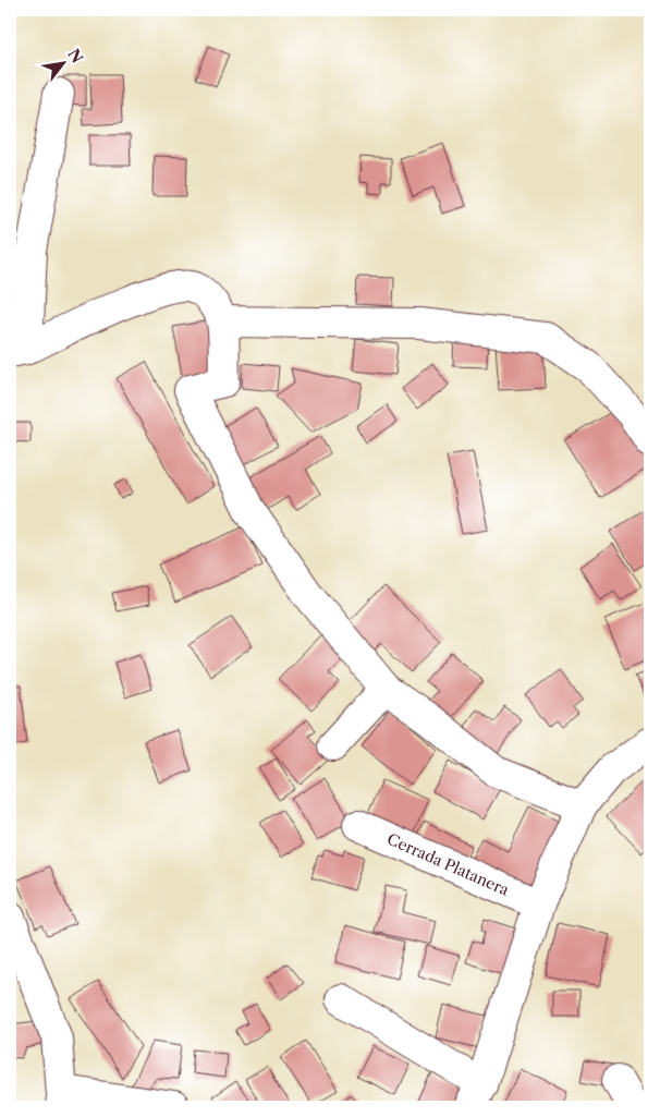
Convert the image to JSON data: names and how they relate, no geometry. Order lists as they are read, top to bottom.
{
  "streets": {
    "street": ["Cerrada Platanera"]
  },
  "north": "top right"
}
